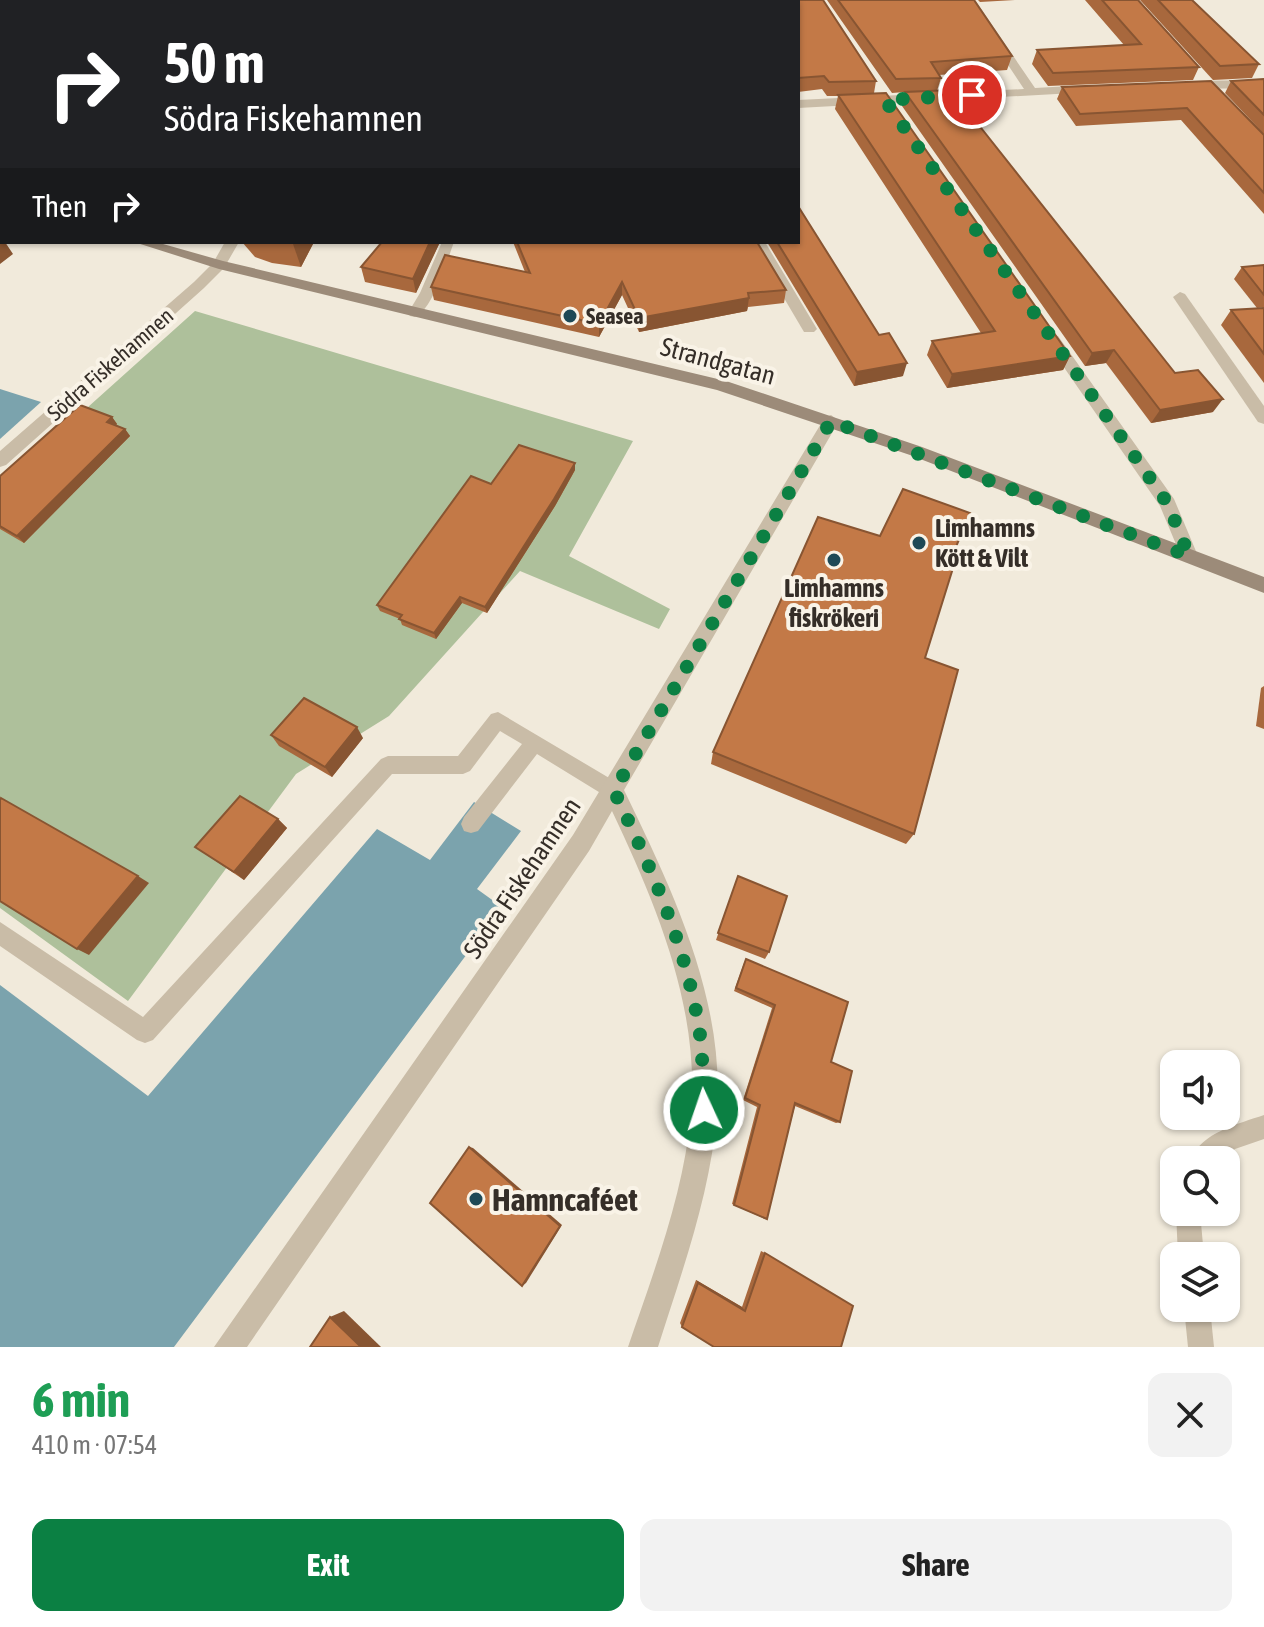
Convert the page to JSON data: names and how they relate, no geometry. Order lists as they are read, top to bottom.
{
  "streets": {
    "street": ["Strandgatan", "Södra Fiskehamnen"]
  },
  "crossings": [
    ["Strandgatan", "Södra Fiskehamnen"]
  ],
  "places": [
    "Seasea",
    "Limhamns Kött & Vilt",
    "Limhamns fiskrökeri",
    "Hamncaféet"
  ],
  "page": {
    "turn": ["50 m", "Södra Fiskehamnen"],
    "then": "Then",
    "heading": ["6 min", "410 m · 07:54"],
    "buttons": ["Exit", "Share"]
  }
}
